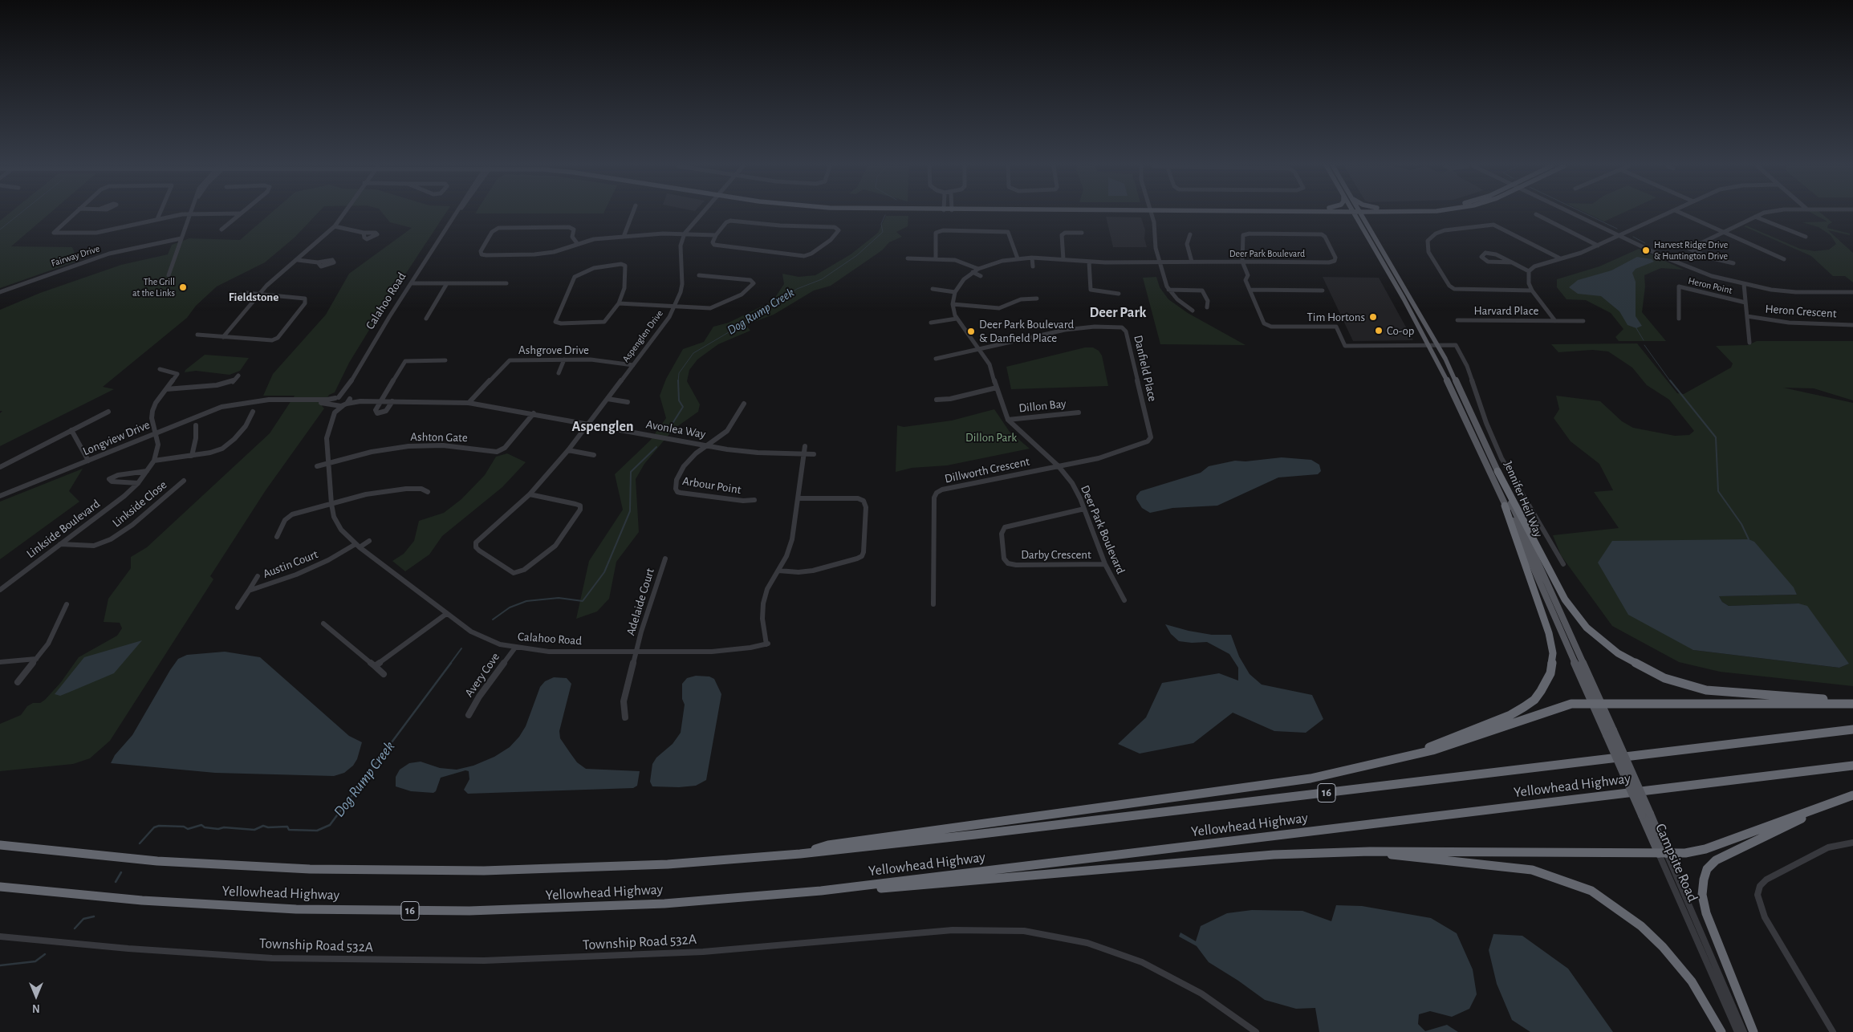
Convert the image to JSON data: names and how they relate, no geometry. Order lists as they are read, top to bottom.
{
  "streets": {
    "highway": ["Yellowhead Highway", "16"],
    "main road": ["Jennifer Heil Way", "Campsite Road"],
    "street": [
      "Deer Park Boulevard",
      "Fairway Drive",
      "Heron Point",
      "Calahoo Road",
      "Harvard Place",
      "Heron Crescent",
      "Aspenglen Drive",
      "Ashgrove Drive",
      "Danfield Place",
      "Dillon Bay",
      "Avonlea Way",
      "Ashton Gate",
      "Longview Drive",
      "Dillworth Crescent",
      "Arbour Point",
      "Linkside Close",
      "Linkside Boulevard",
      "Darby Crescent",
      "Austin Court",
      "Adelaide Court",
      "Avery Cove",
      "Township Road 532A"
    ]
  },
  "crossings": [
    ["Deer Park Boulevard", "Danfield Place"],
    ["Deer Park Boulevard", "Dillon Bay"],
    ["Deer Park Boulevard", "Dillworth Crescent"],
    ["Deer Park Boulevard", "Darby Crescent"],
    ["Calahoo Road", "Ashton Gate"],
    ["Calahoo Road", "Longview Drive"],
    ["Calahoo Road", "Austin Court"],
    ["Calahoo Road", "Adelaide Court"],
    ["Calahoo Road", "Avery Cove"],
    ["Aspenglen Drive", "Ashgrove Drive"],
    ["Aspenglen Drive", "Avonlea Way"],
    ["Ashgrove Drive", "Avonlea Way"],
    ["Danfield Place", "Dillworth Crescent"],
    ["Avonlea Way", "Ashton Gate"],
    ["Avonlea Way", "Longview Drive"],
    ["Avonlea Way", "Arbour Point"],
    ["Longview Drive", "Linkside Boulevard"],
    ["Jennifer Heil Way", "Campsite Road"],
    ["Linkside Close", "Linkside Boulevard"]
  ],
  "districts": ["Fieldstone", "Deer Park", "Aspenglen"],
  "water": ["Dog Rump Creek"],
  "parks": ["Dillon Park"],
  "places": [
    "Harvest Ridge Drive & Huntington Drive",
    "The Grill at the Links",
    "Tim Hortons",
    "Co-op",
    "Deer Park Boulevard & Danfield Place"
  ],
  "north": "bottom"
}
